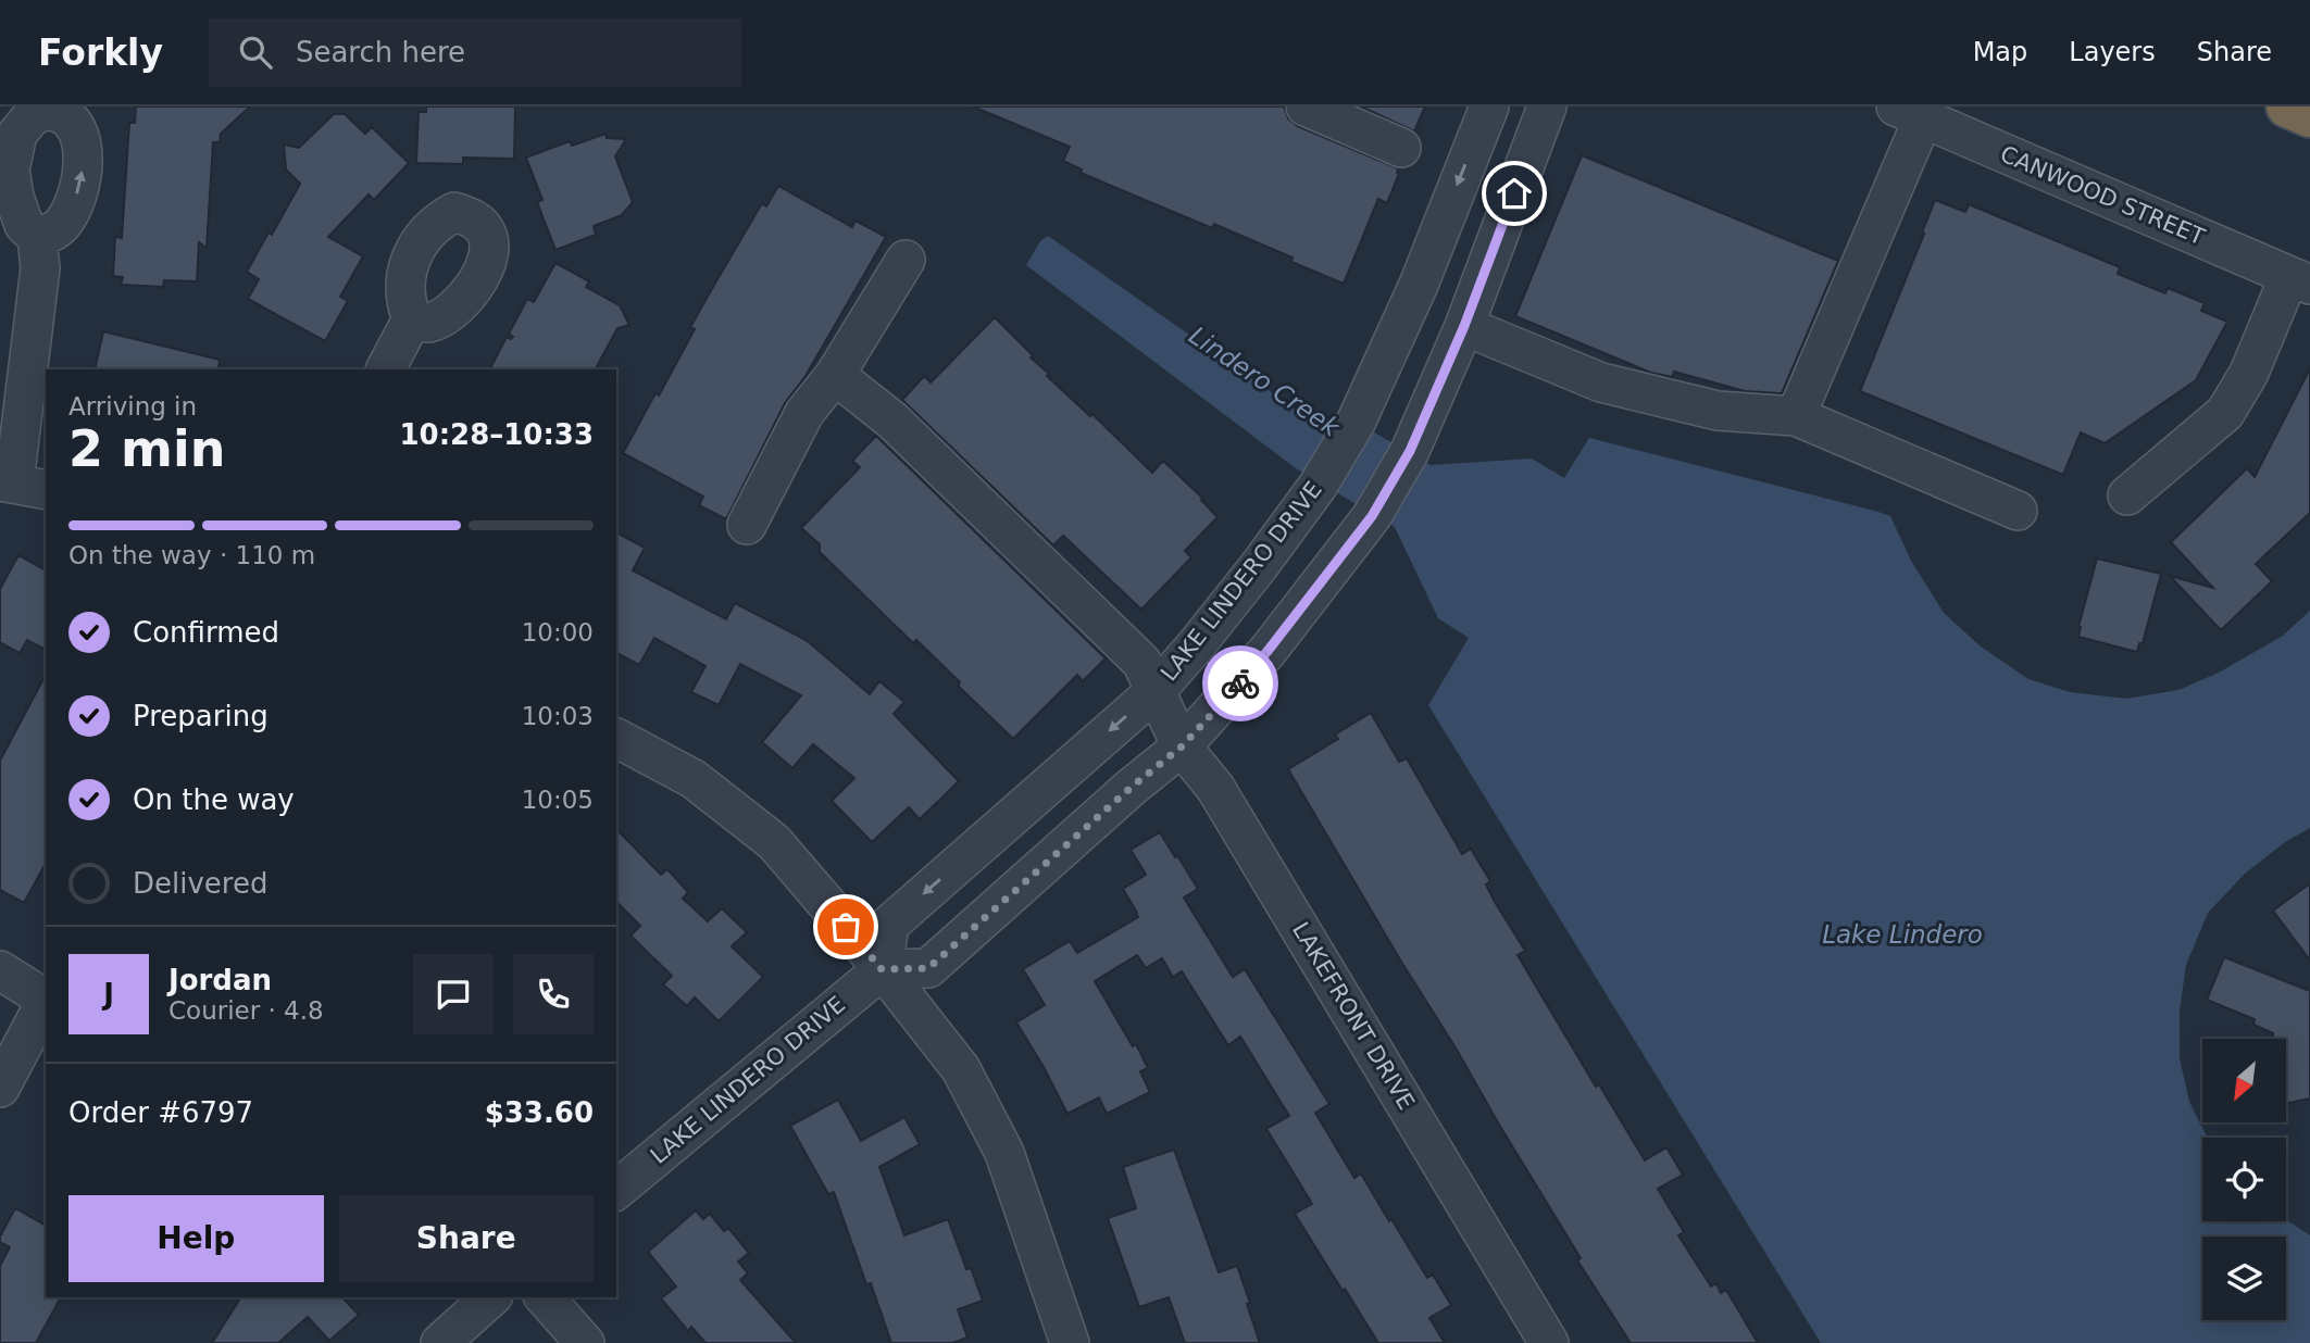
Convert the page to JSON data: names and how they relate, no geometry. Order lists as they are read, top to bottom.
{
  "streets": {
    "street": ["CANWOOD STREET", "LAKE LINDERO DRIVE", "LAKEFRONT DRIVE"]
  },
  "crossings": [
    ["LAKE LINDERO DRIVE", "LAKEFRONT DRIVE"]
  ],
  "water": ["Lindero Creek", "Lake Lindero"],
  "north": "bottom left",
  "page": {
    "header": "Forkly",
    "search": "Search here",
    "nav": ["Map", "Layers", "Share"],
    "heading": ["2 min", "Arriving in", "10:28–10:33"],
    "panel": [
      "Jordan",
      "Courier · 4.8",
      "Order #6797",
      "$33.60"
    ],
    "bar": "On the way · 110 m",
    "list": [
      ["Confirmed", "10:00"],
      ["Preparing", "10:03"],
      ["On the way", "10:05"],
      "Delivered"
    ],
    "round": "J",
    "buttons": ["Help", "Share"]
  }
}
